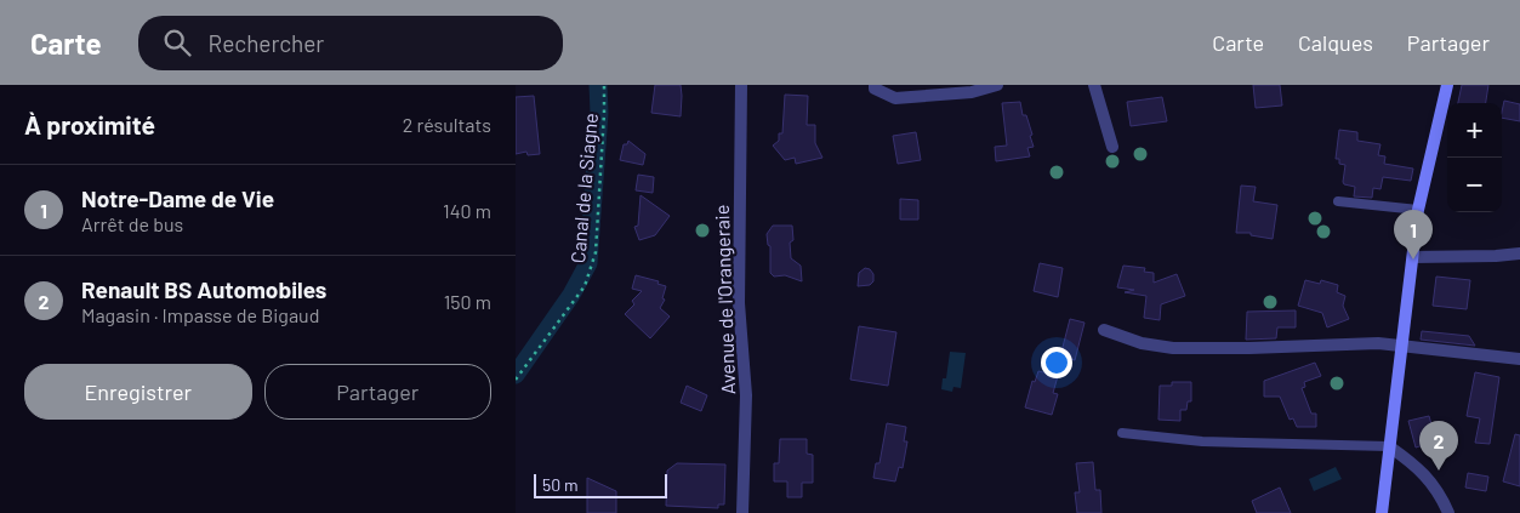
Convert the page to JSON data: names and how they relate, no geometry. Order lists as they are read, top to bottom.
{
  "streets": {
    "street": ["Avenue de l'Orangeraie"],
    "path": ["Canal de la Siagne"]
  },
  "scale_bar": "50 m",
  "page": {
    "header": "Carte",
    "search": "Rechercher",
    "nav": ["Carte", "Calques", "Partager"],
    "heading": ["À proximité", "2 résultats"],
    "map_buttons": ["+", "−"],
    "list": [
      {
        "mark": "1",
        "name": "Notre-Dame de Vie",
        "note": "Arrêt de bus",
        "value": "140 m"
      },
      {
        "mark": "2",
        "name": "Renault BS Automobiles",
        "note": "Magasin · Impasse de Bigaud",
        "value": "150 m"
      }
    ],
    "pins": ["1", "2"],
    "buttons": ["Enregistrer", "Partager"],
    "scale": "50 m"
  }
}
